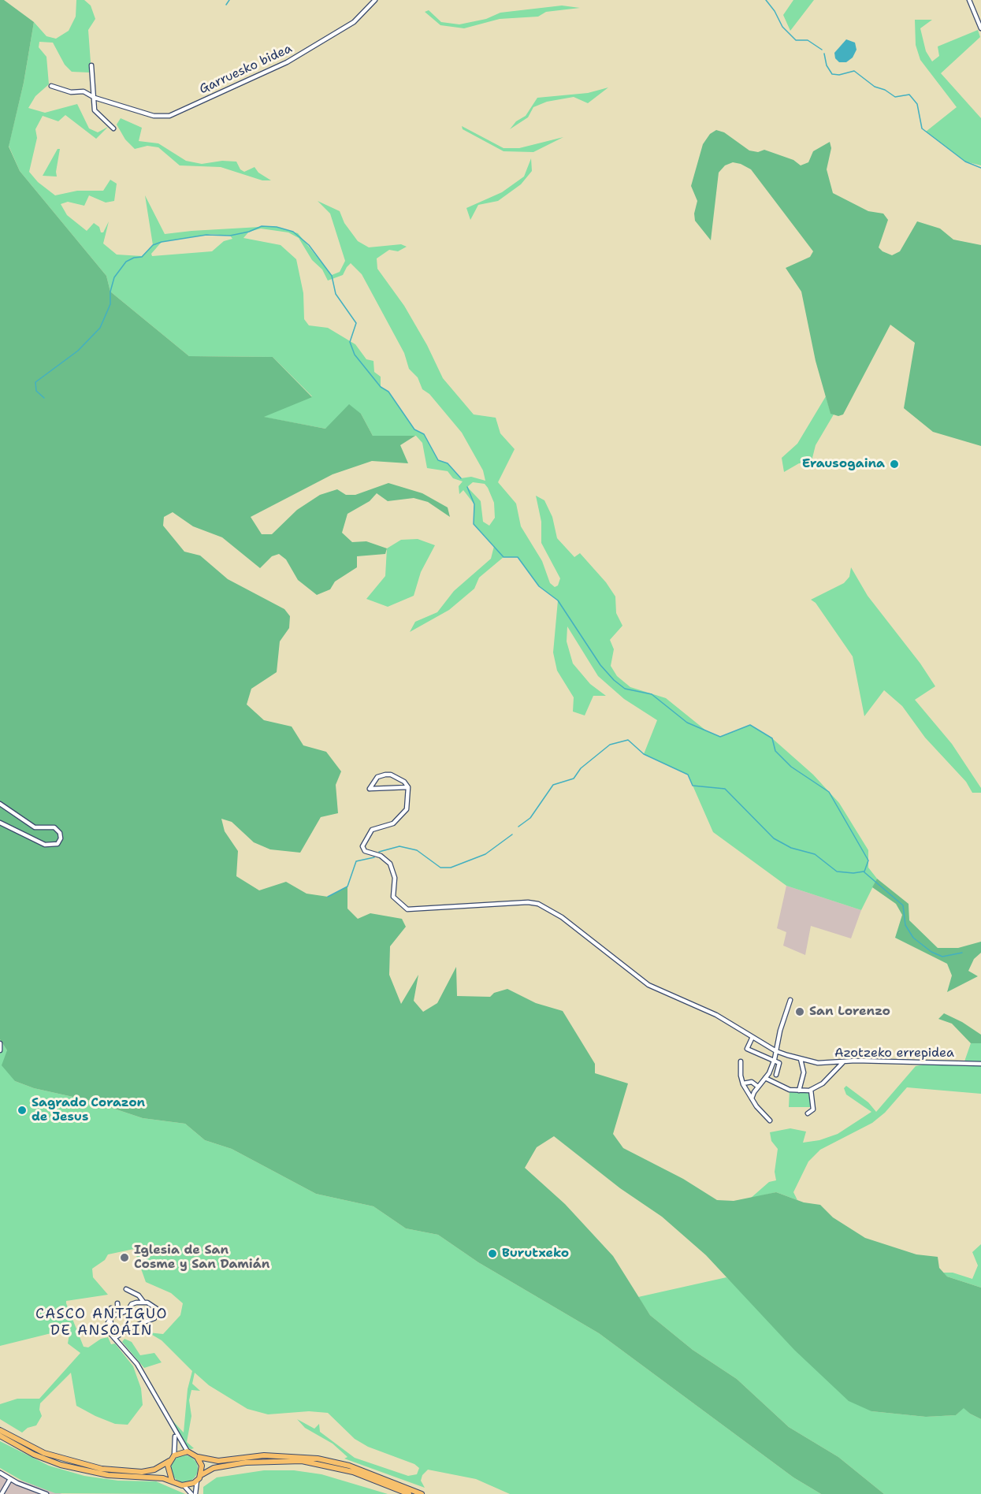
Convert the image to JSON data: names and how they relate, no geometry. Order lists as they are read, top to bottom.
{
  "streets": {
    "street": ["Garruesko bidea", "Azotzeko errepidea"]
  },
  "districts": ["CASCO ANTIGUO DE ANSOÁIN"],
  "places": [
    "Erausogaina",
    "San Lorenzo",
    "Sagrado Corazon de Jesus",
    "Burutxeko",
    "Iglesia de San Cosme y San Damián"
  ]
}
